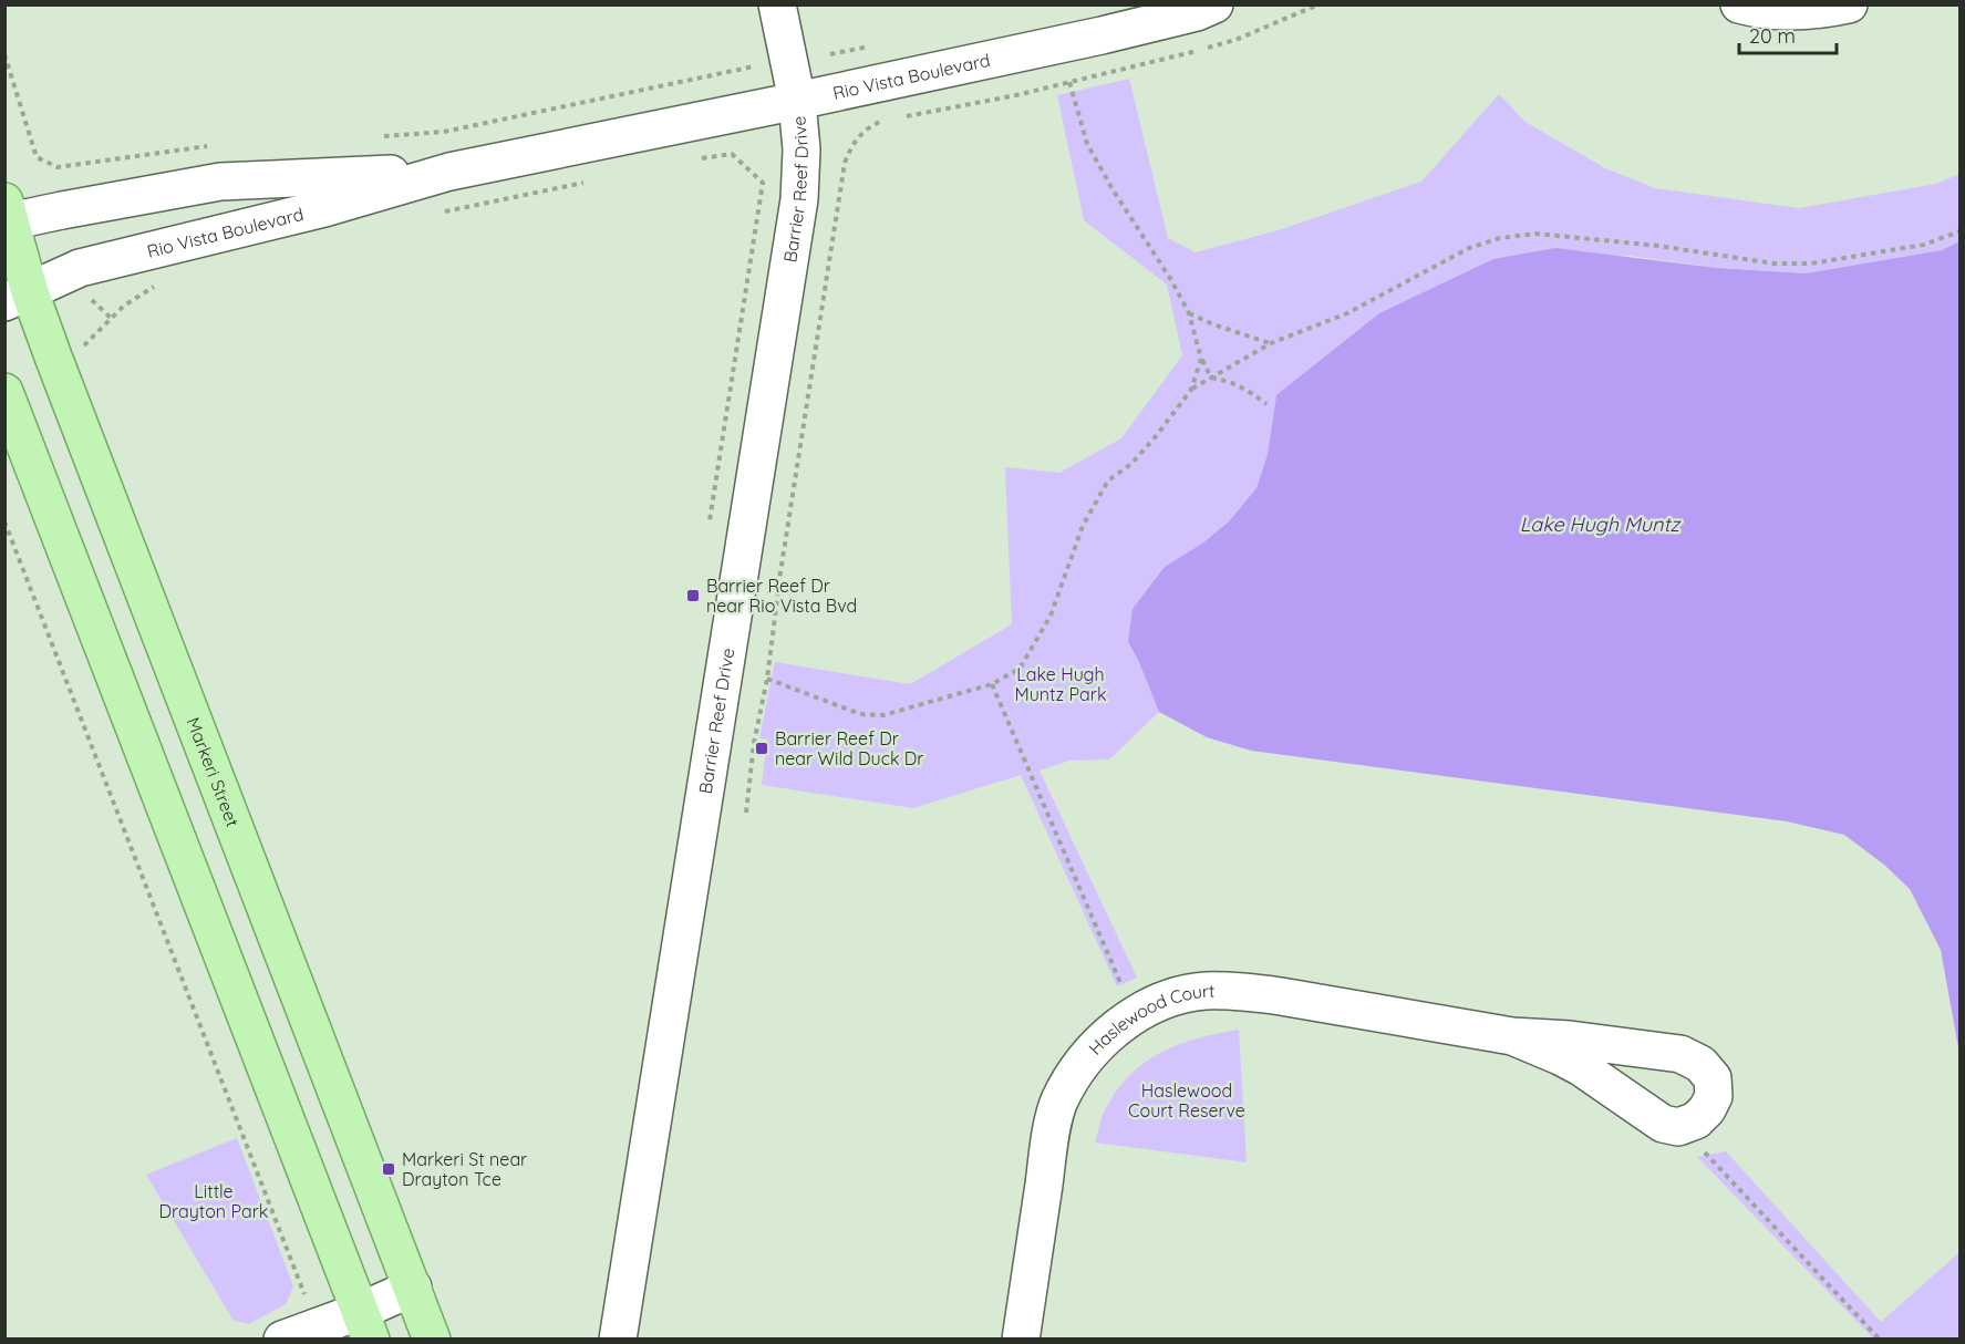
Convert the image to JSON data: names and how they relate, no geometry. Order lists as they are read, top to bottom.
{
  "streets": {
    "main road": ["Markeri Street"],
    "street": ["Rio Vista Boulevard", "Barrier Reef Drive", "Haslewood Court"]
  },
  "crossings": [
    ["Rio Vista Boulevard", "Barrier Reef Drive"],
    ["Rio Vista Boulevard", "Markeri Street"]
  ],
  "water": ["Lake Hugh Muntz"],
  "parks": ["Lake Hugh Muntz Park", "Haslewood Court Reserve", "Little Drayton Park"],
  "places": {
    "transit": ["Barrier Reef Dr near Rio Vista Bvd", "Barrier Reef Dr near Wild Duck Dr", "Markeri St near Drayton Tce"]
  },
  "scale_bar": "20 m"
}
